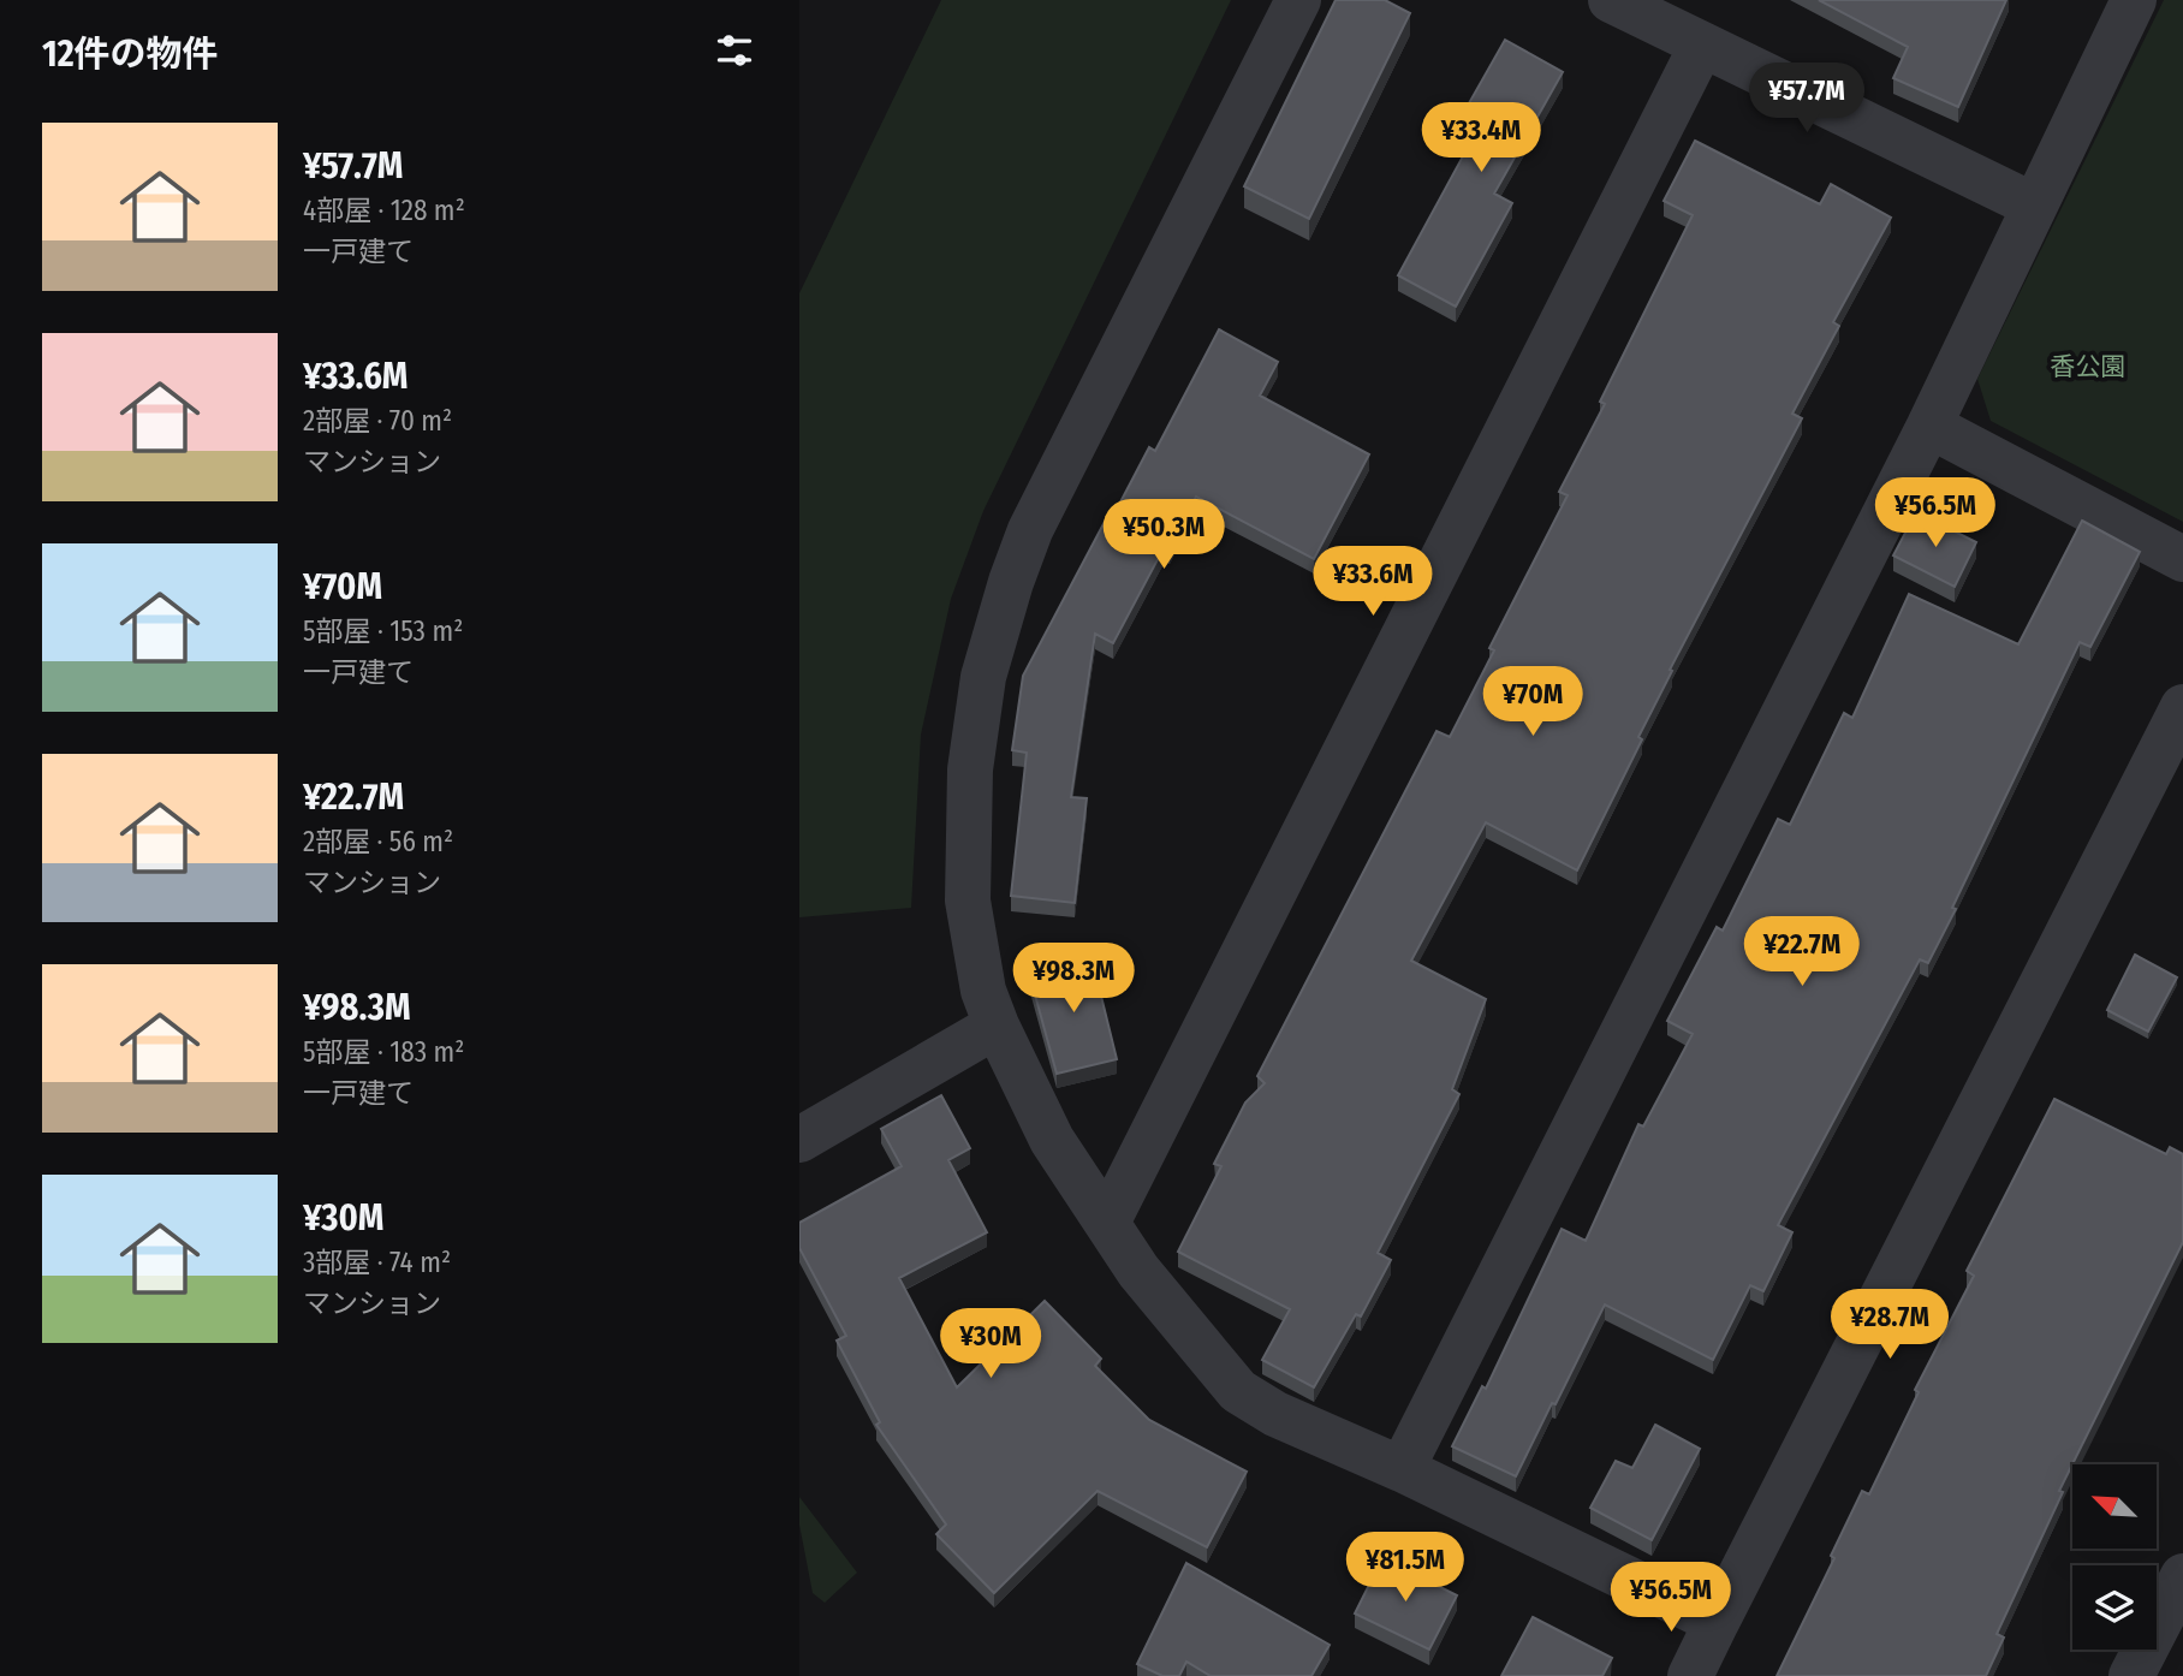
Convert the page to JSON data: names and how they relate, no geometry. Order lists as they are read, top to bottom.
{
  "parks": ["香公園"],
  "north": "top left",
  "page": {
    "heading": "12件の物件",
    "price": [
      "¥57.7M",
      "¥33.4M",
      "¥56.5M",
      "¥50.3M",
      "¥33.6M",
      "¥70M",
      "¥22.7M",
      "¥98.3M",
      "¥28.7M",
      "¥30M",
      "¥81.5M",
      "¥56.5M"
    ],
    "list": [
      {
        "name": "¥57.7M",
        "note": "4部屋 · 128 m² · 一戸建て"
      },
      {
        "name": "¥33.6M",
        "note": "2部屋 · 70 m² · マンション"
      },
      {
        "name": "¥70M",
        "note": "5部屋 · 153 m² · 一戸建て"
      },
      {
        "name": "¥22.7M",
        "note": "2部屋 · 56 m² · マンション"
      },
      {
        "name": "¥98.3M",
        "note": "5部屋 · 183 m² · 一戸建て"
      },
      {
        "name": "¥30M",
        "note": "3部屋 · 74 m² · マンション"
      }
    ]
  }
}
